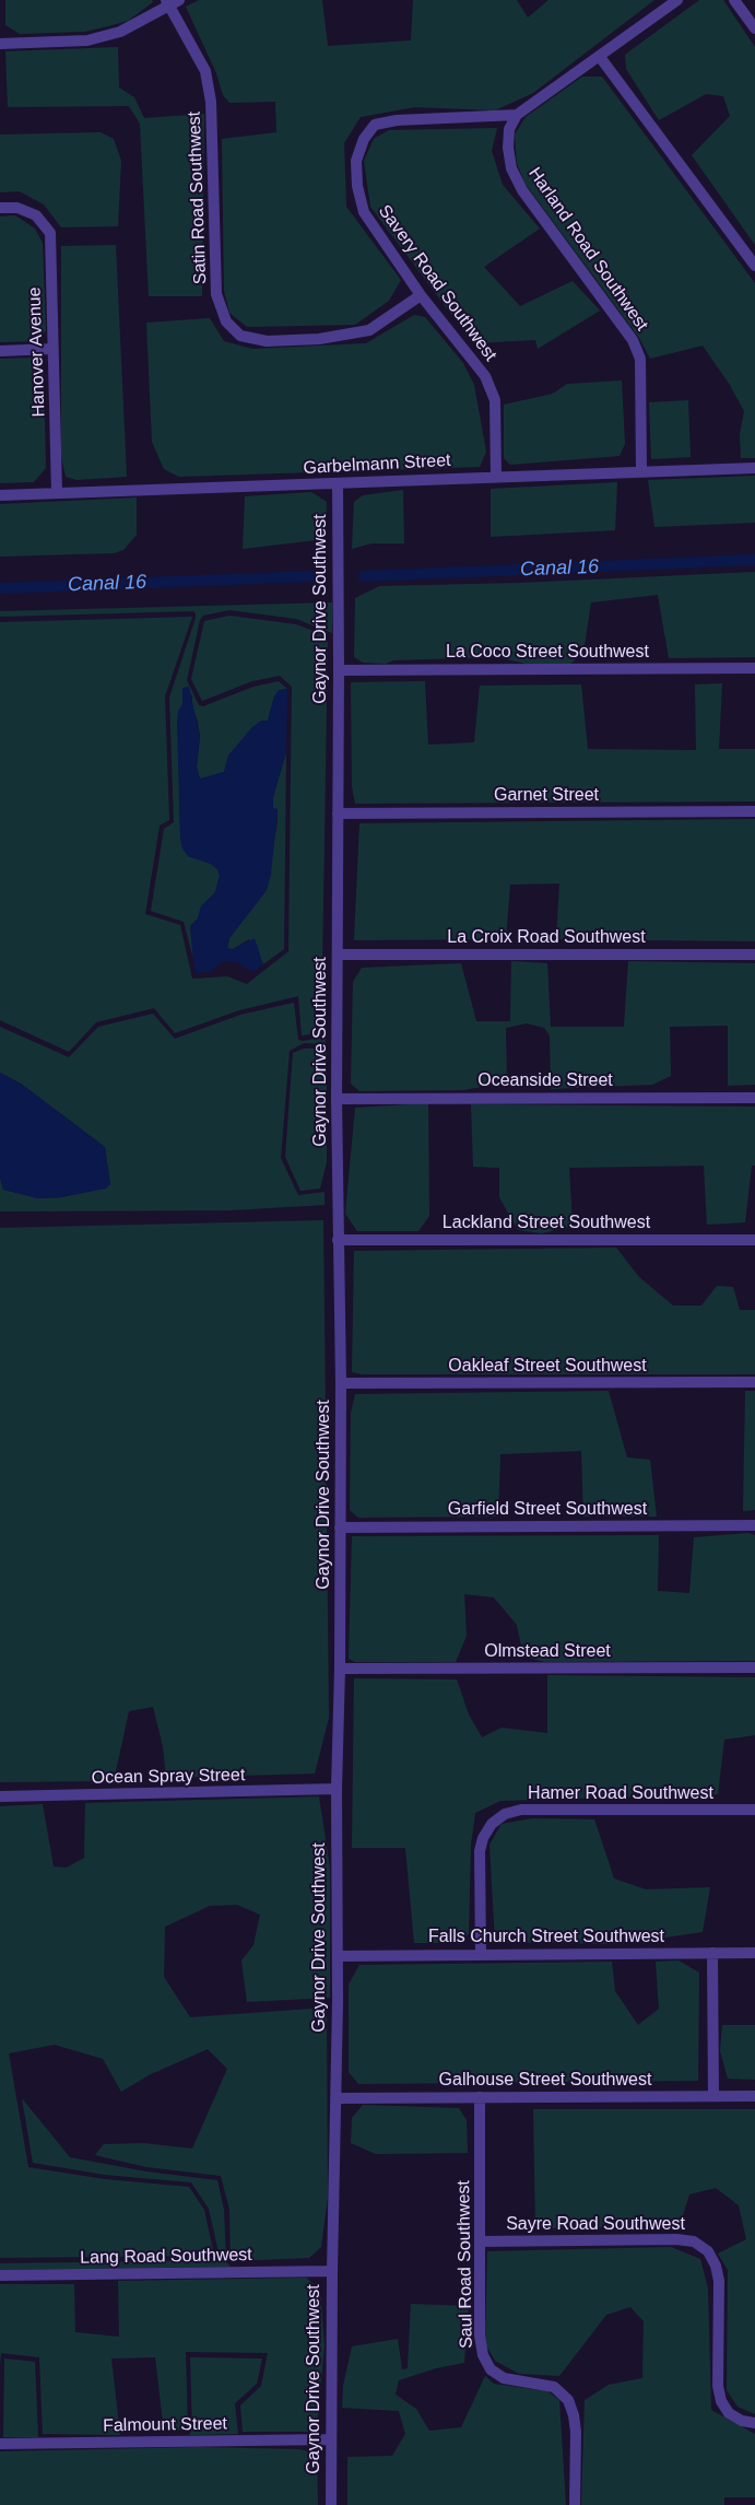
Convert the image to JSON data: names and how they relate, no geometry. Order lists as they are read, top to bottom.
{
  "streets": {
    "street": [
      "Satin Road Southwest",
      "Harland Road Southwest",
      "Savery Road Southwest",
      "Hanover Avenue",
      "Garbelmann Street",
      "Gaynor Drive Southwest",
      "La Coco Street Southwest",
      "Garnet Street",
      "La Croix Road Southwest",
      "Oceanside Street",
      "Lackland Street Southwest",
      "Oakleaf Street Southwest",
      "Garfield Street Southwest",
      "Olmstead Street",
      "Ocean Spray Street",
      "Hamer Road Southwest",
      "Falls Church Street Southwest",
      "Galhouse Street Southwest",
      "Sayre Road Southwest",
      "Lang Road Southwest",
      "Saul Road Southwest",
      "Falmount Street"
    ]
  },
  "crossings": [
    ["Satin Road Southwest", "Savery Road Southwest"],
    ["Harland Road Southwest", "Savery Road Southwest"],
    ["Harland Road Southwest", "Garbelmann Street"],
    ["Savery Road Southwest", "Garbelmann Street"],
    ["Hanover Avenue", "Garbelmann Street"],
    ["Garbelmann Street", "Gaynor Drive Southwest"],
    ["Gaynor Drive Southwest", "La Coco Street Southwest"],
    ["Gaynor Drive Southwest", "Garnet Street"],
    ["Gaynor Drive Southwest", "La Croix Road Southwest"],
    ["Gaynor Drive Southwest", "Oceanside Street"],
    ["Gaynor Drive Southwest", "Lackland Street Southwest"],
    ["Gaynor Drive Southwest", "Oakleaf Street Southwest"],
    ["Gaynor Drive Southwest", "Garfield Street Southwest"],
    ["Gaynor Drive Southwest", "Olmstead Street"],
    ["Gaynor Drive Southwest", "Ocean Spray Street"],
    ["Gaynor Drive Southwest", "Falls Church Street Southwest"],
    ["Gaynor Drive Southwest", "Galhouse Street Southwest"],
    ["Gaynor Drive Southwest", "Lang Road Southwest"],
    ["Gaynor Drive Southwest", "Falmount Street"],
    ["Hamer Road Southwest", "Falls Church Street Southwest"],
    ["Galhouse Street Southwest", "Saul Road Southwest"],
    ["Sayre Road Southwest", "Saul Road Southwest"]
  ],
  "water": ["Canal 16"]
}
